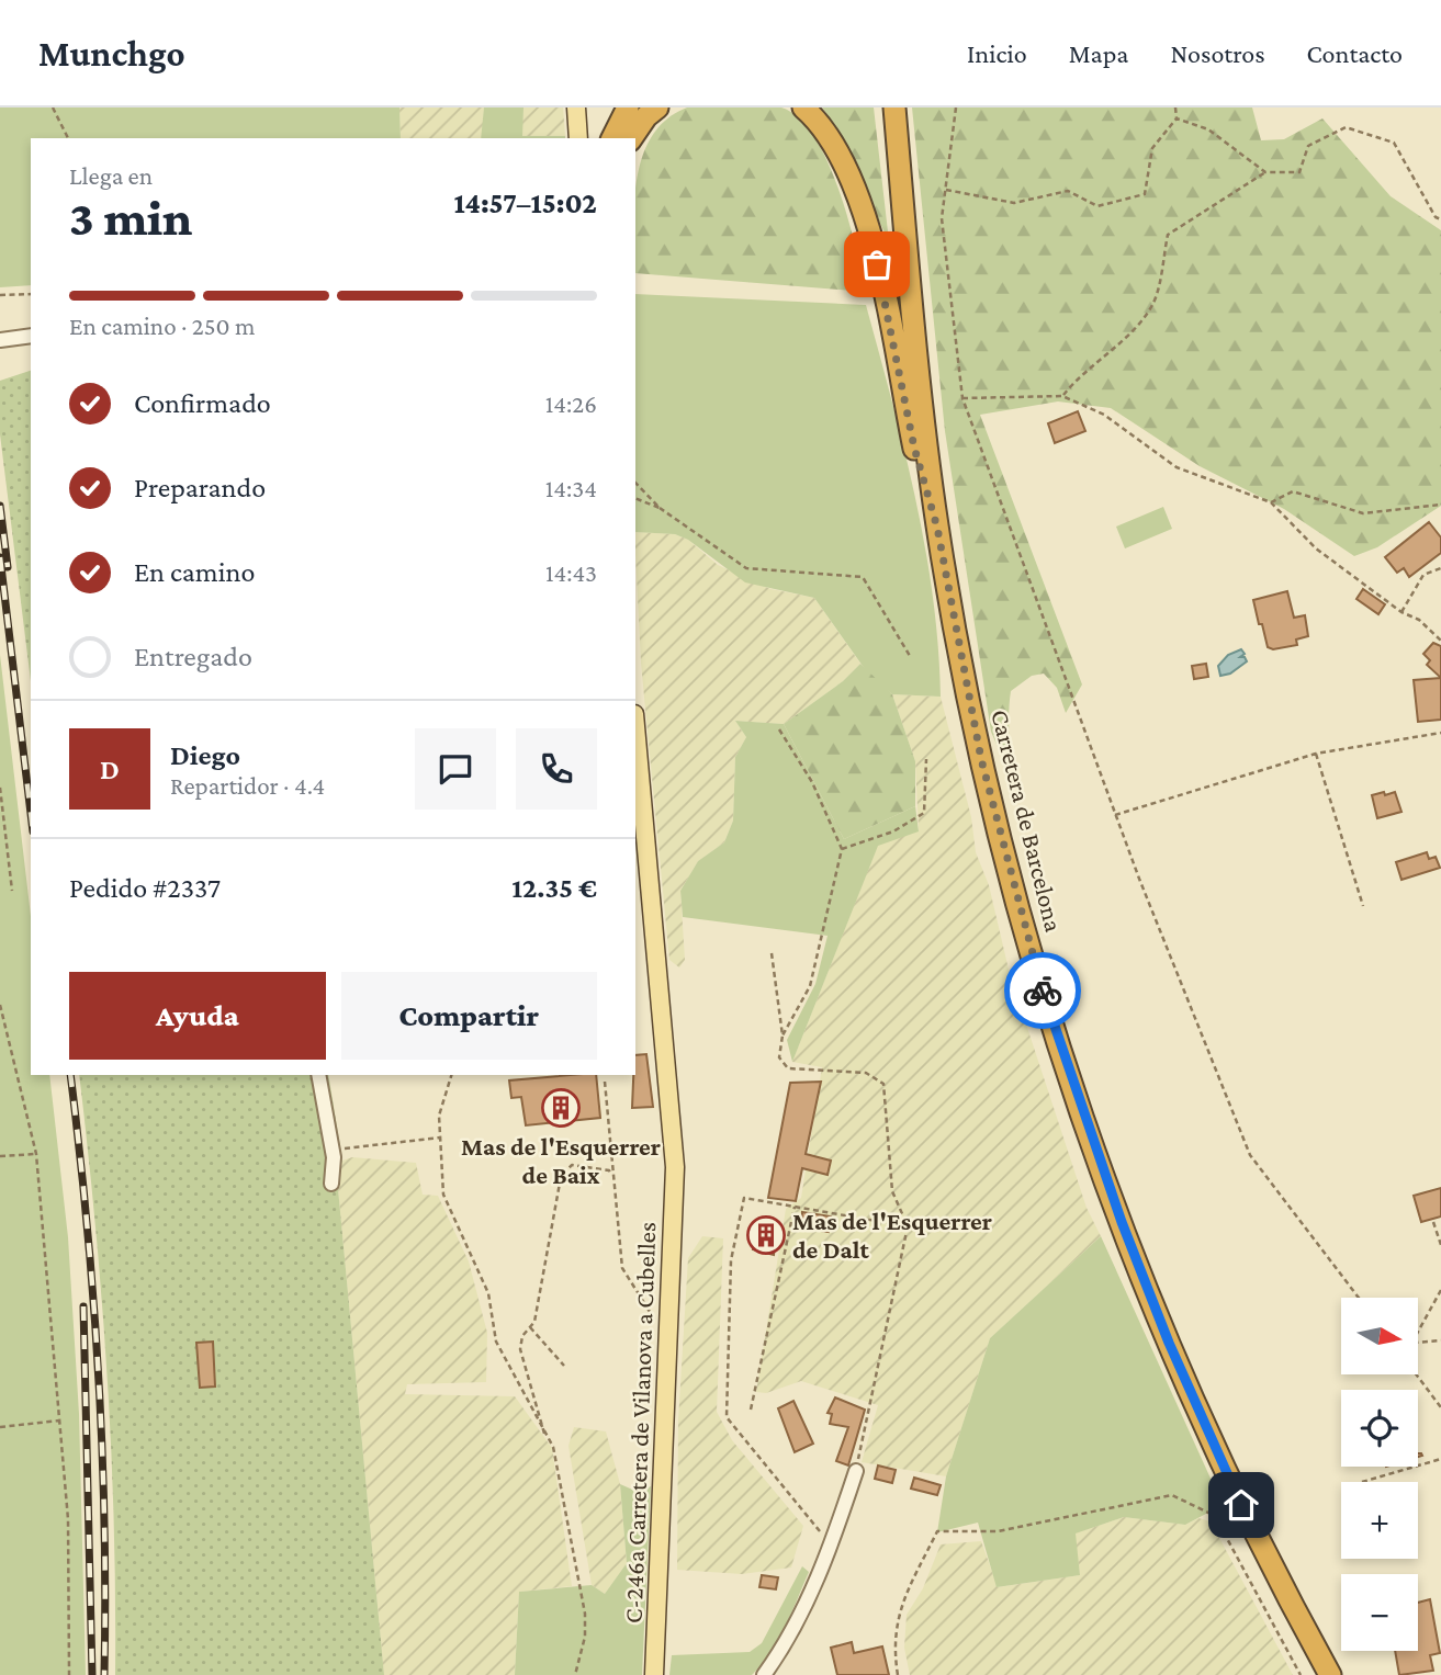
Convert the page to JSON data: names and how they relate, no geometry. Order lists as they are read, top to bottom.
{
  "streets": {
    "highway": ["Carretera de Barcelona"],
    "main road": ["C-246a Carretera de Vilanova a Cubelles"]
  },
  "places": {
    "building": ["Mas de l'Esquerrer de Baix", "Mas de l'Esquerrer de Dalt"]
  },
  "north": "right",
  "page": {
    "header": "Munchgo",
    "nav": [
      "Inicio",
      "Mapa",
      "Nosotros",
      "Contacto"
    ],
    "heading": ["3 min", "Llega en", "14:57–15:02"],
    "panel": [
      "Diego",
      "Repartidor · 4.4",
      "Pedido #2337",
      "12.35 €"
    ],
    "bar": "En camino · 250 m",
    "list": [
      ["Confirmado", "14:26"],
      ["Preparando", "14:34"],
      ["En camino", "14:43"],
      "Entregado"
    ],
    "round": "D",
    "buttons": ["Ayuda", "Compartir"],
    "map_buttons": ["+", "−"]
  }
}
